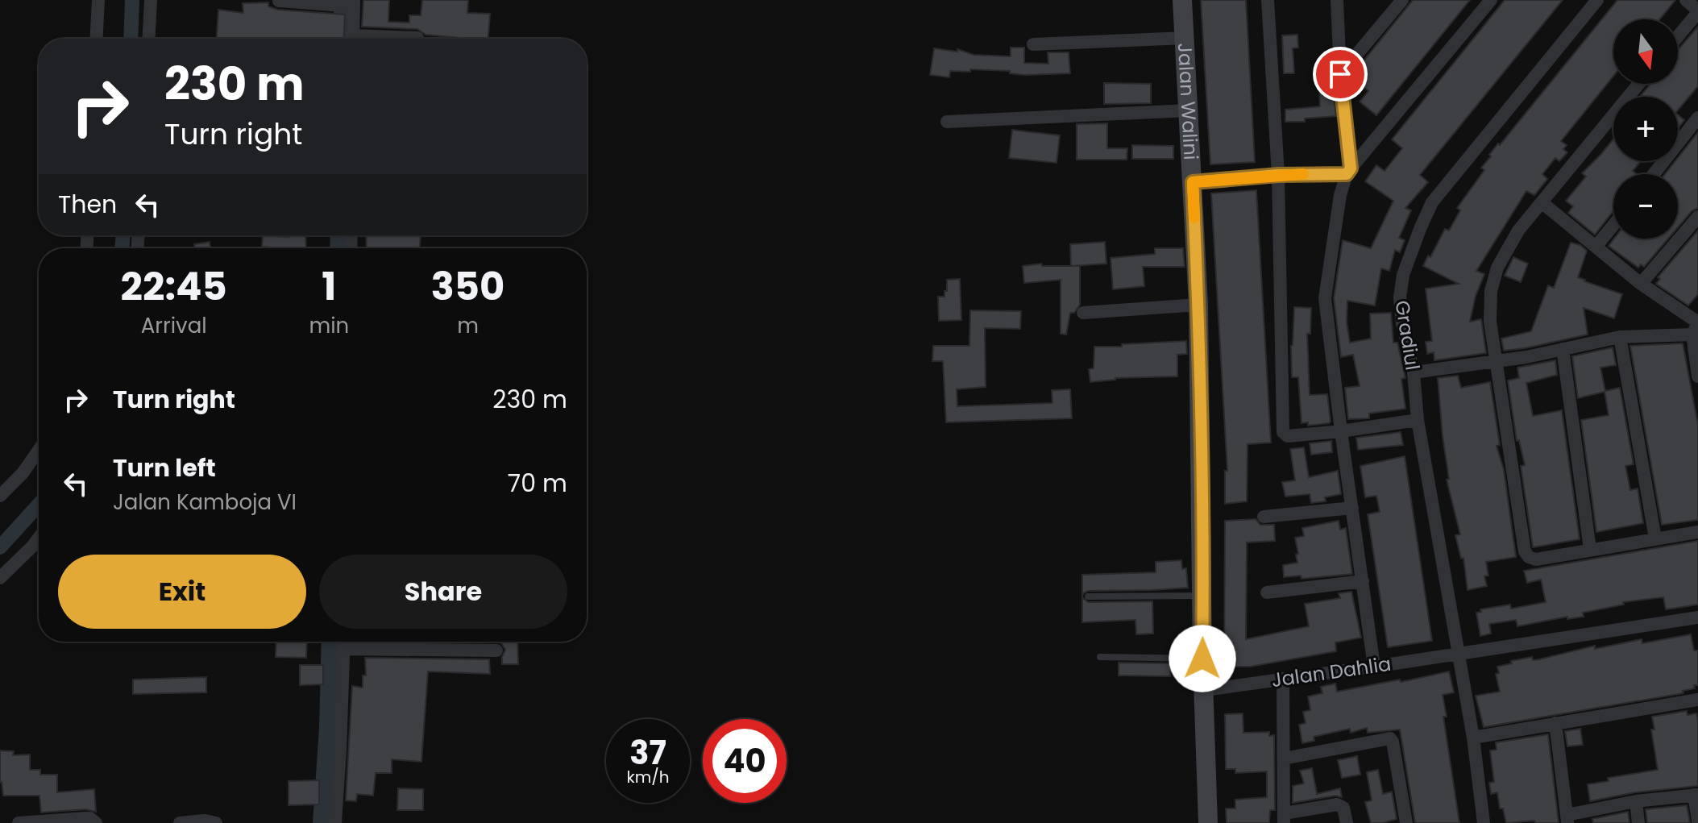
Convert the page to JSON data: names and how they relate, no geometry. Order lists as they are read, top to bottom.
{
  "streets": {
    "street": ["Jalan Walini", "Gradiul", "Jalan Dahlia"]
  },
  "crossings": [
    ["Jalan Walini", "Jalan Dahlia"],
    ["Gradiul", "Jalan Dahlia"]
  ],
  "north": "bottom",
  "page": {
    "map_buttons": ["+", "−"],
    "turn": ["230 m", "Turn right"],
    "then": "Then",
    "eta": [
      "22:45",
      "Arrival",
      "1",
      "min",
      "350",
      "m"
    ],
    "list": [
      {
        "name": "Turn right",
        "value": "230 m"
      },
      {
        "name": "Turn left",
        "note": "Jalan Kamboja VI",
        "value": "70 m"
      }
    ],
    "buttons": ["Exit", "Share"],
    "speed": "37 km/h",
    "limit": "40"
  }
}
